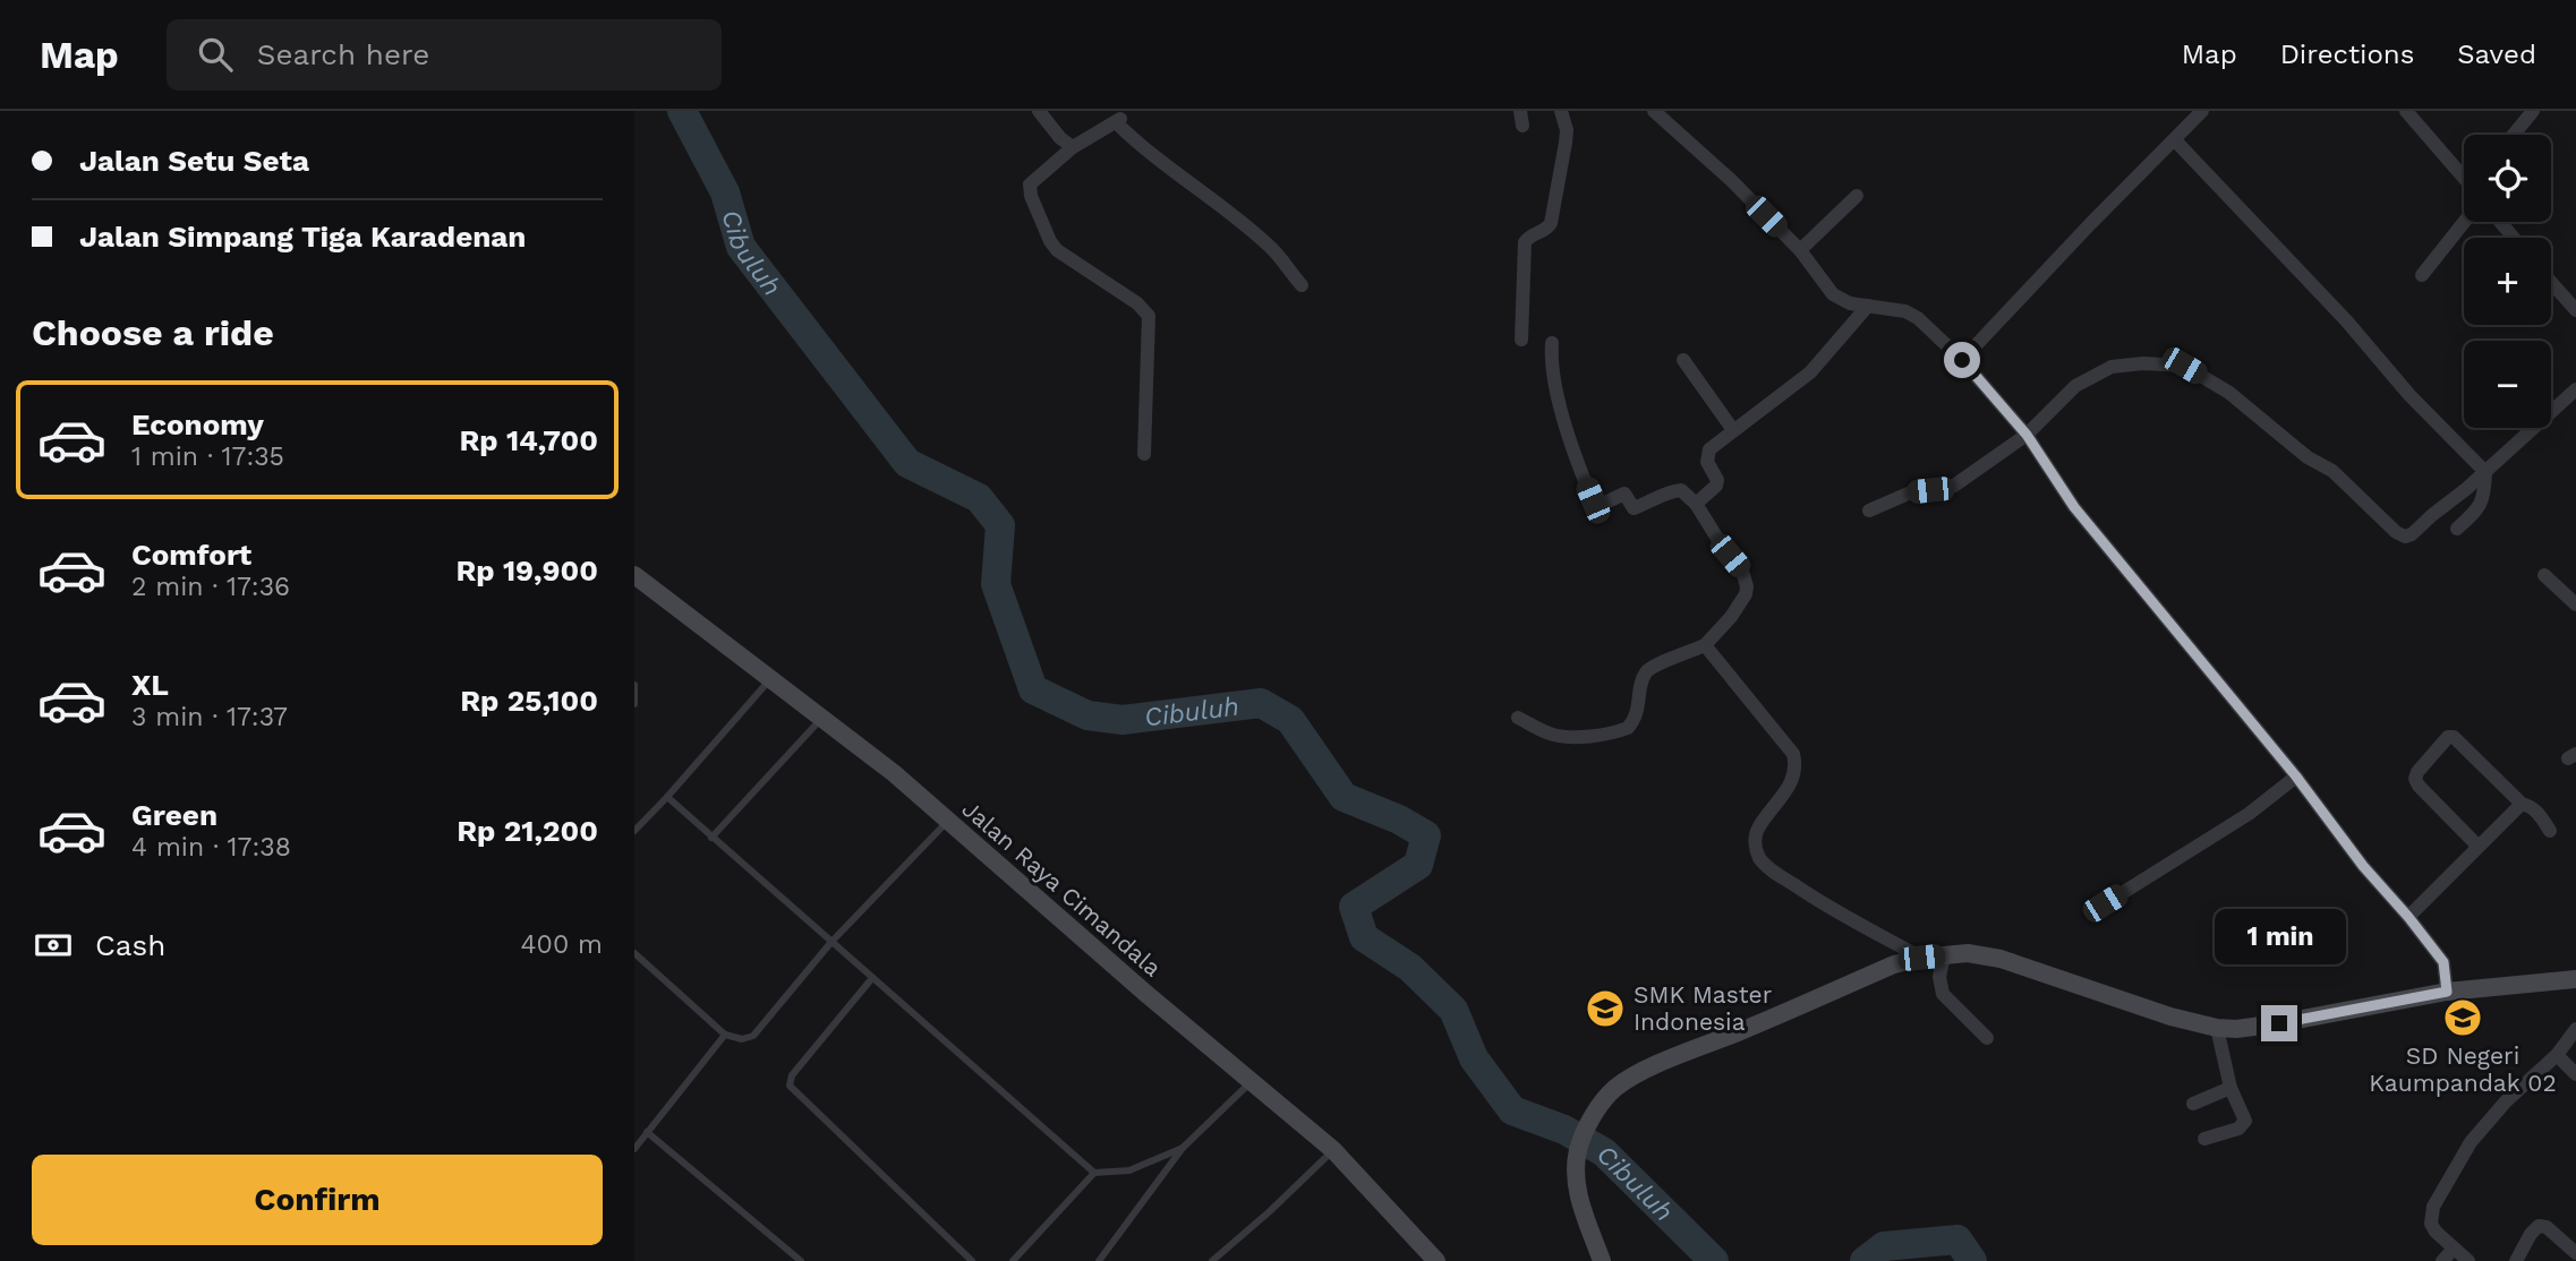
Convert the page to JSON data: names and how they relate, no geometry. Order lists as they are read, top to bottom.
{
  "streets": {
    "street": ["Jalan Raya Cimandala"]
  },
  "water": ["Cibuluh"],
  "places": {
    "school or university": ["SMK Master Indonesia", "SD Negeri Kaumpandak 02"]
  },
  "page": {
    "header": "Map",
    "search": "Search here",
    "nav": ["Map", "Directions", "Saved"],
    "banner": ["Jalan Setu Seta", "Jalan Simpang Tiga Karadenan"],
    "map_buttons": ["+", "−"],
    "heading": "Choose a ride",
    "list": [
      {
        "name": "Economy",
        "note": "1 min · 17:35",
        "value": "Rp 14,700"
      },
      {
        "name": "Comfort",
        "note": "2 min · 17:36",
        "value": "Rp 19,900"
      },
      {
        "name": "XL",
        "note": "3 min · 17:37",
        "value": "Rp 25,100"
      },
      {
        "name": "Green",
        "note": "4 min · 17:38",
        "value": "Rp 21,200"
      }
    ],
    "pay": ["Cash", "400 m"],
    "bubble": "1 min",
    "buttons": "Confirm"
  }
}
